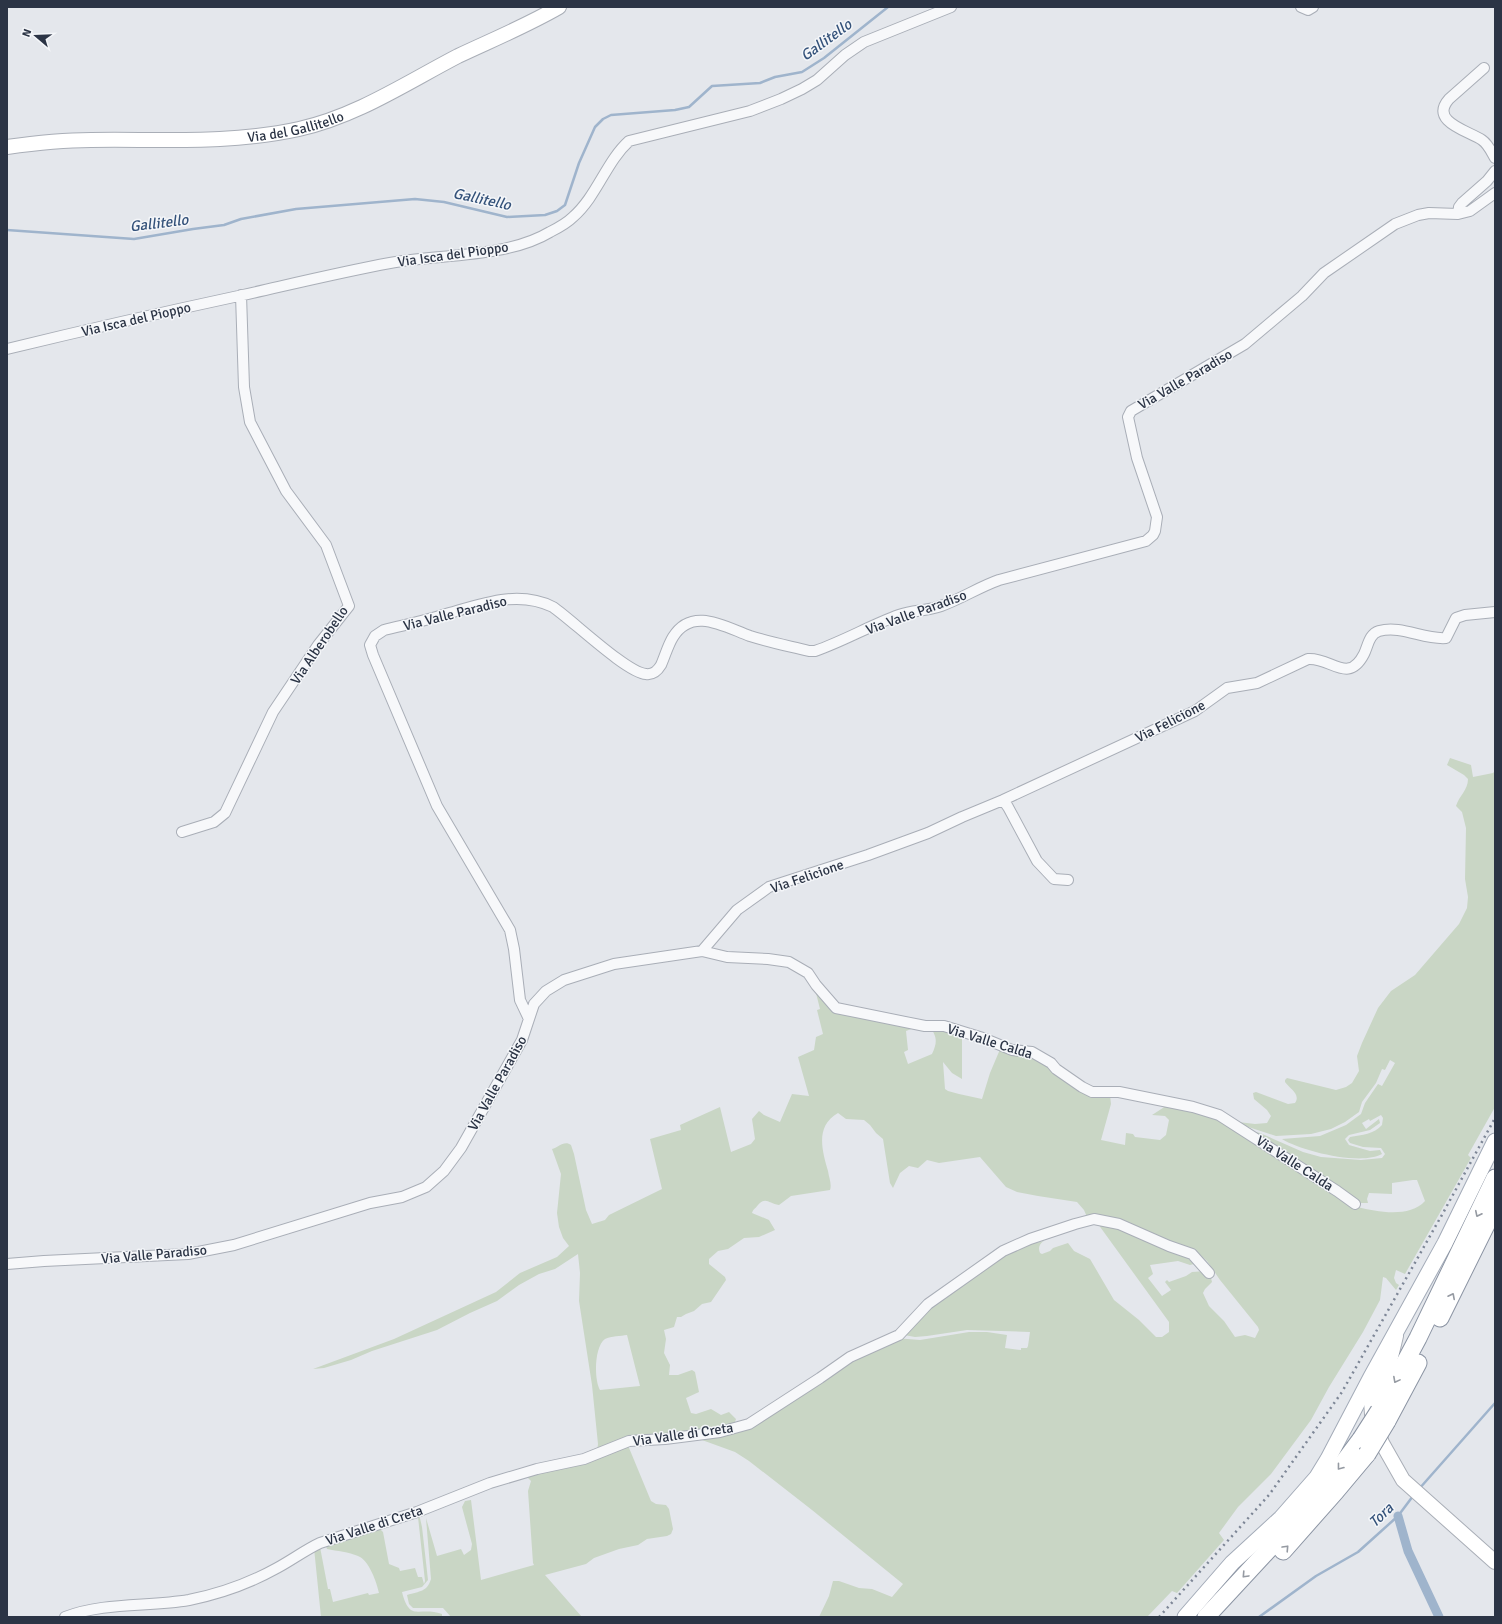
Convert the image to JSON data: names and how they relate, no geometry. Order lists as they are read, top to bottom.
{
  "streets": {
    "street": [
      "Via del Gallitello",
      "Via Isca del Pioppo",
      "Via Valle Paradiso",
      "Via Alberobello",
      "Via Felicione",
      "Via Valle Calda",
      "Via Valle di Creta"
    ]
  },
  "crossings": [
    ["Via Isca del Pioppo", "Via Alberobello"],
    ["Via Felicione", "Via Valle Calda"]
  ],
  "water": ["Gallitello", "Tora"],
  "north": "left"
}
